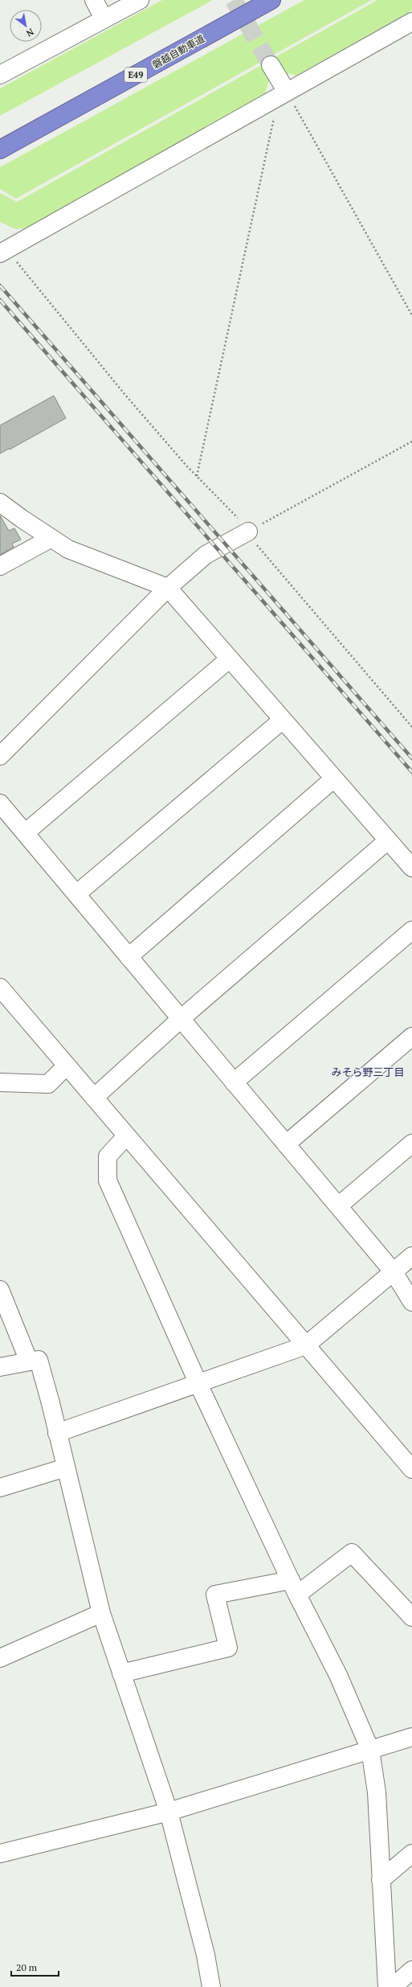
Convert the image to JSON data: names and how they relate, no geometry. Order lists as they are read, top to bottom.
{
  "streets": {
    "highway": ["磐越自動車道", "E49"]
  },
  "districts": ["みそら野三丁目"],
  "scale_bar": "20 m",
  "north": "bottom right"
}
